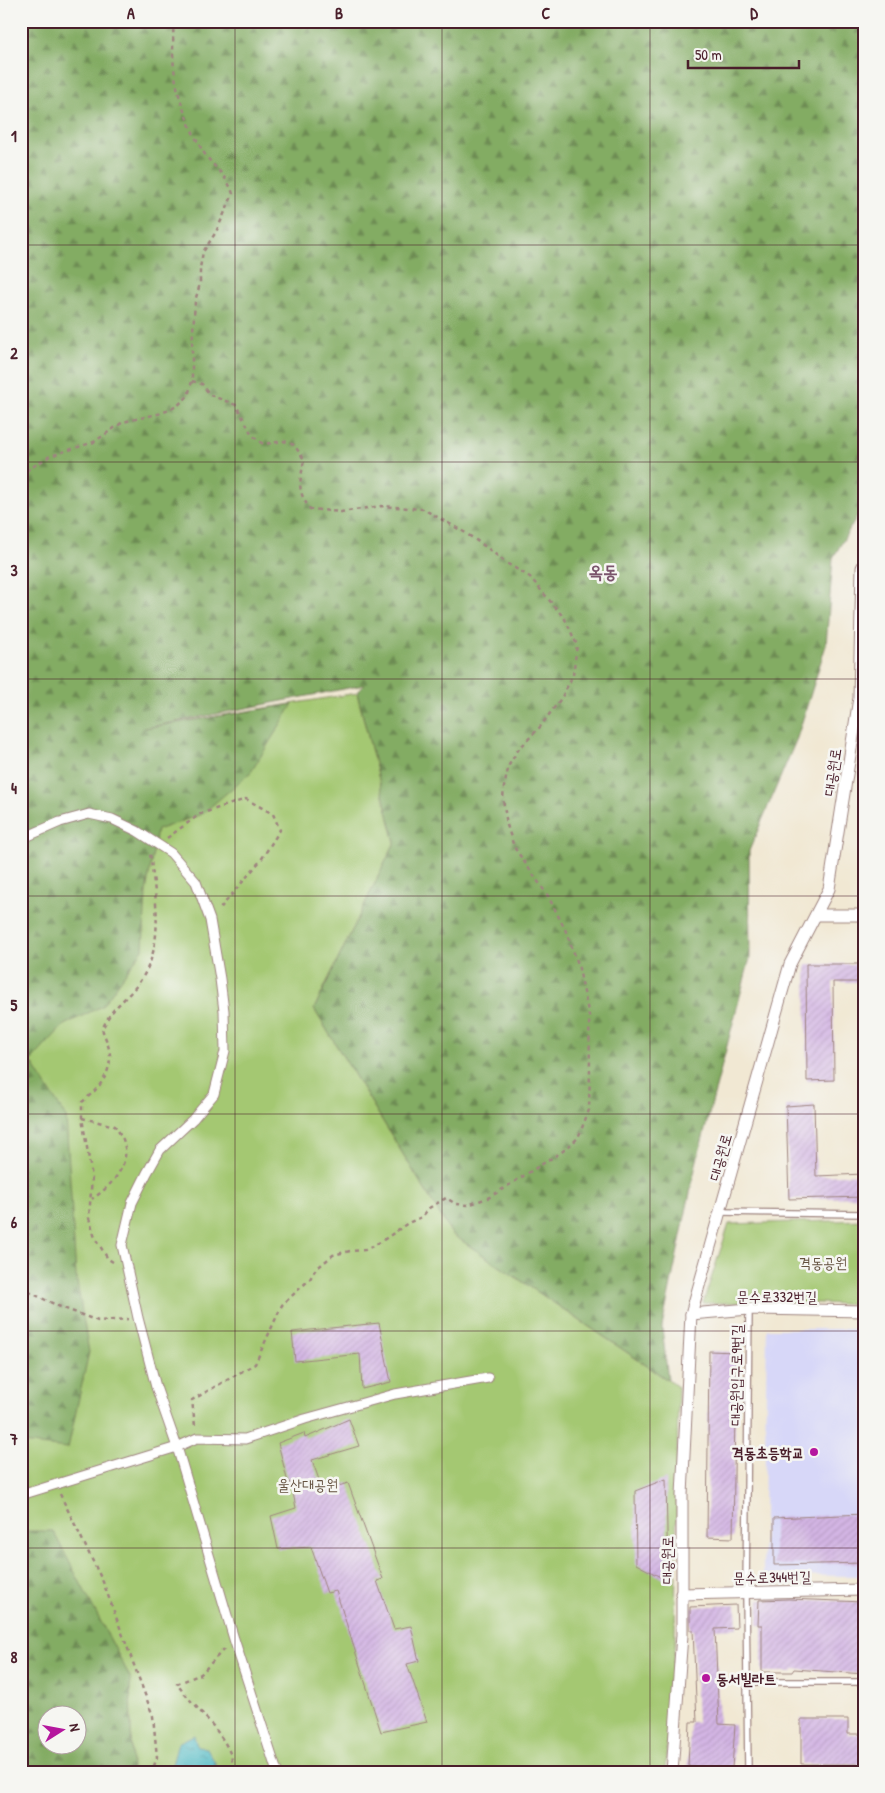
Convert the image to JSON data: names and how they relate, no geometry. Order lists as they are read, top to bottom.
{
  "streets": {
    "street": ["대공원로", "문수로332번길", "문수로344번길"],
    "lane": ["대공원입구로9번길"]
  },
  "crossings": [
    ["대공원로", "문수로332번길"],
    ["대공원로", "문수로344번길"],
    ["문수로332번길", "대공원입구로9번길"],
    ["대공원입구로9번길", "문수로344번길"]
  ],
  "districts": ["옥동"],
  "parks": ["격동공원", "울산대공원"],
  "places": ["격동초등학교", "동서빌라트"],
  "scale_bar": "50 m",
  "north": "right",
  "grid": {
    "columns": [
      "A",
      "B",
      "C",
      "D"
    ],
    "rows": [
      "1",
      "2",
      "3",
      "4",
      "5",
      "6",
      "7",
      "8"
    ]
  }
}
